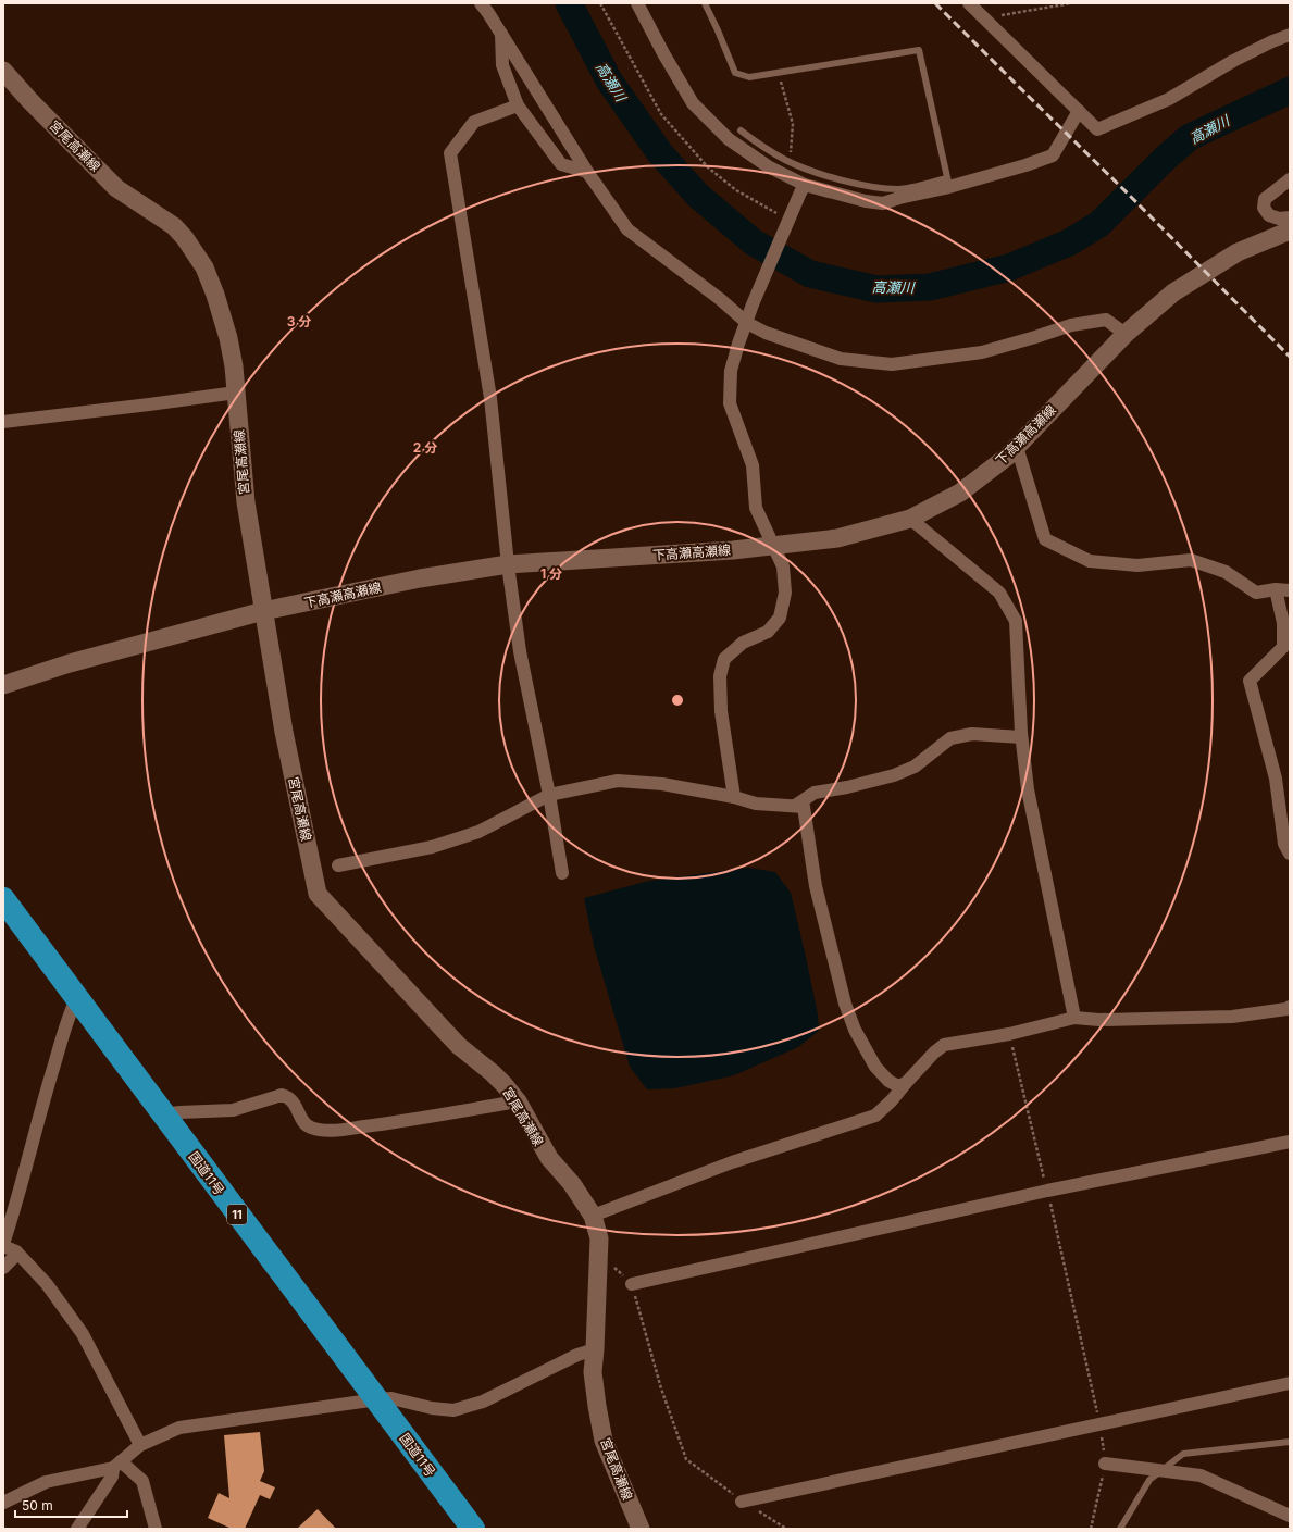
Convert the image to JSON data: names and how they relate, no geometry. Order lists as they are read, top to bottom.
{
  "streets": {
    "highway": ["国道11号", "11"],
    "main road": ["宮尾高瀬線", "下高瀬高瀬線"]
  },
  "crossings": [
    ["宮尾高瀬線", "下高瀬高瀬線"]
  ],
  "water": ["高瀬川"],
  "scale_bar": "50 m",
  "rings": ["3 分", "2 分", "1 分"]
}
